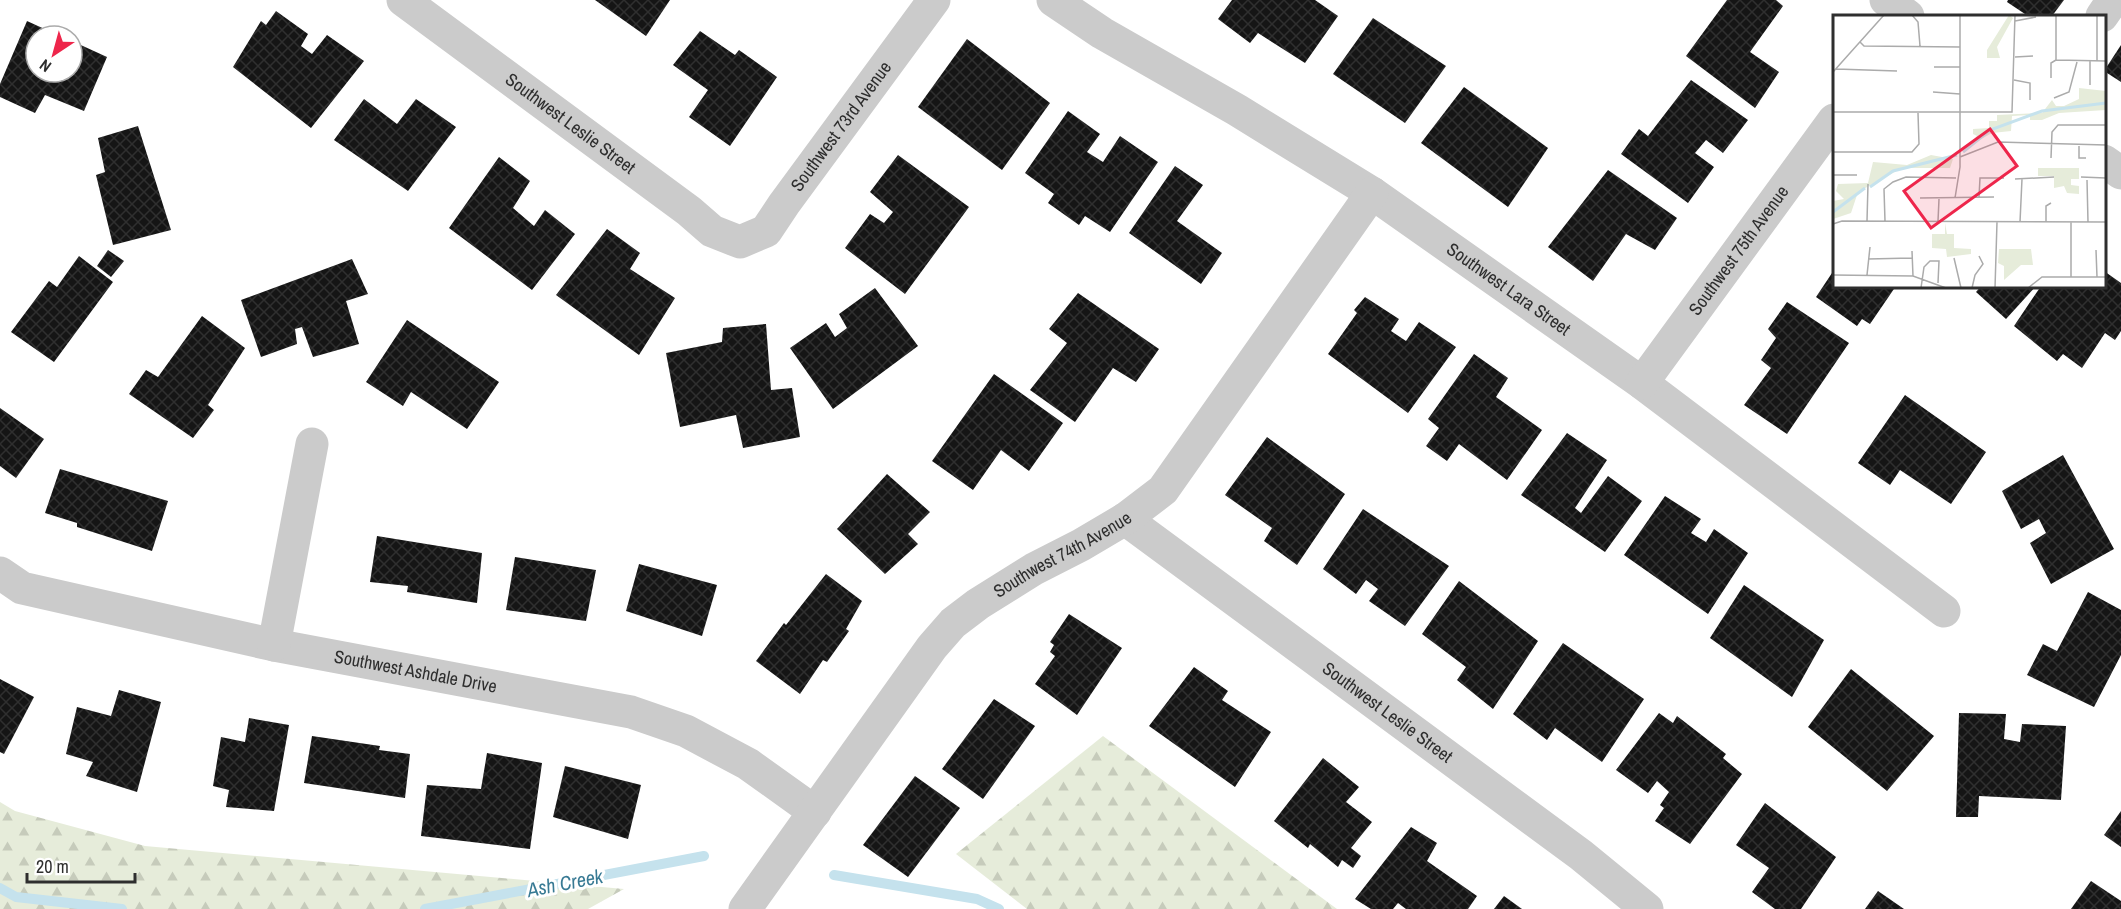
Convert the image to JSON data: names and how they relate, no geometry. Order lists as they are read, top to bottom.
{
  "streets": {
    "street": [
      "Southwest Leslie Street",
      "Southwest 73rd Avenue",
      "Southwest 75th Avenue",
      "Southwest Lara Street",
      "Southwest 74th Avenue",
      "Southwest Ashdale Drive"
    ]
  },
  "crossings": [
    ["Southwest Leslie Street", "Southwest 73rd Avenue"],
    ["Southwest Leslie Street", "Southwest 74th Avenue"],
    ["Southwest 75th Avenue", "Southwest Lara Street"],
    ["Southwest Lara Street", "Southwest 74th Avenue"],
    ["Southwest 74th Avenue", "Southwest Ashdale Drive"]
  ],
  "water": ["Ash Creek"],
  "scale_bar": "20 m",
  "north": "bottom left"
}
